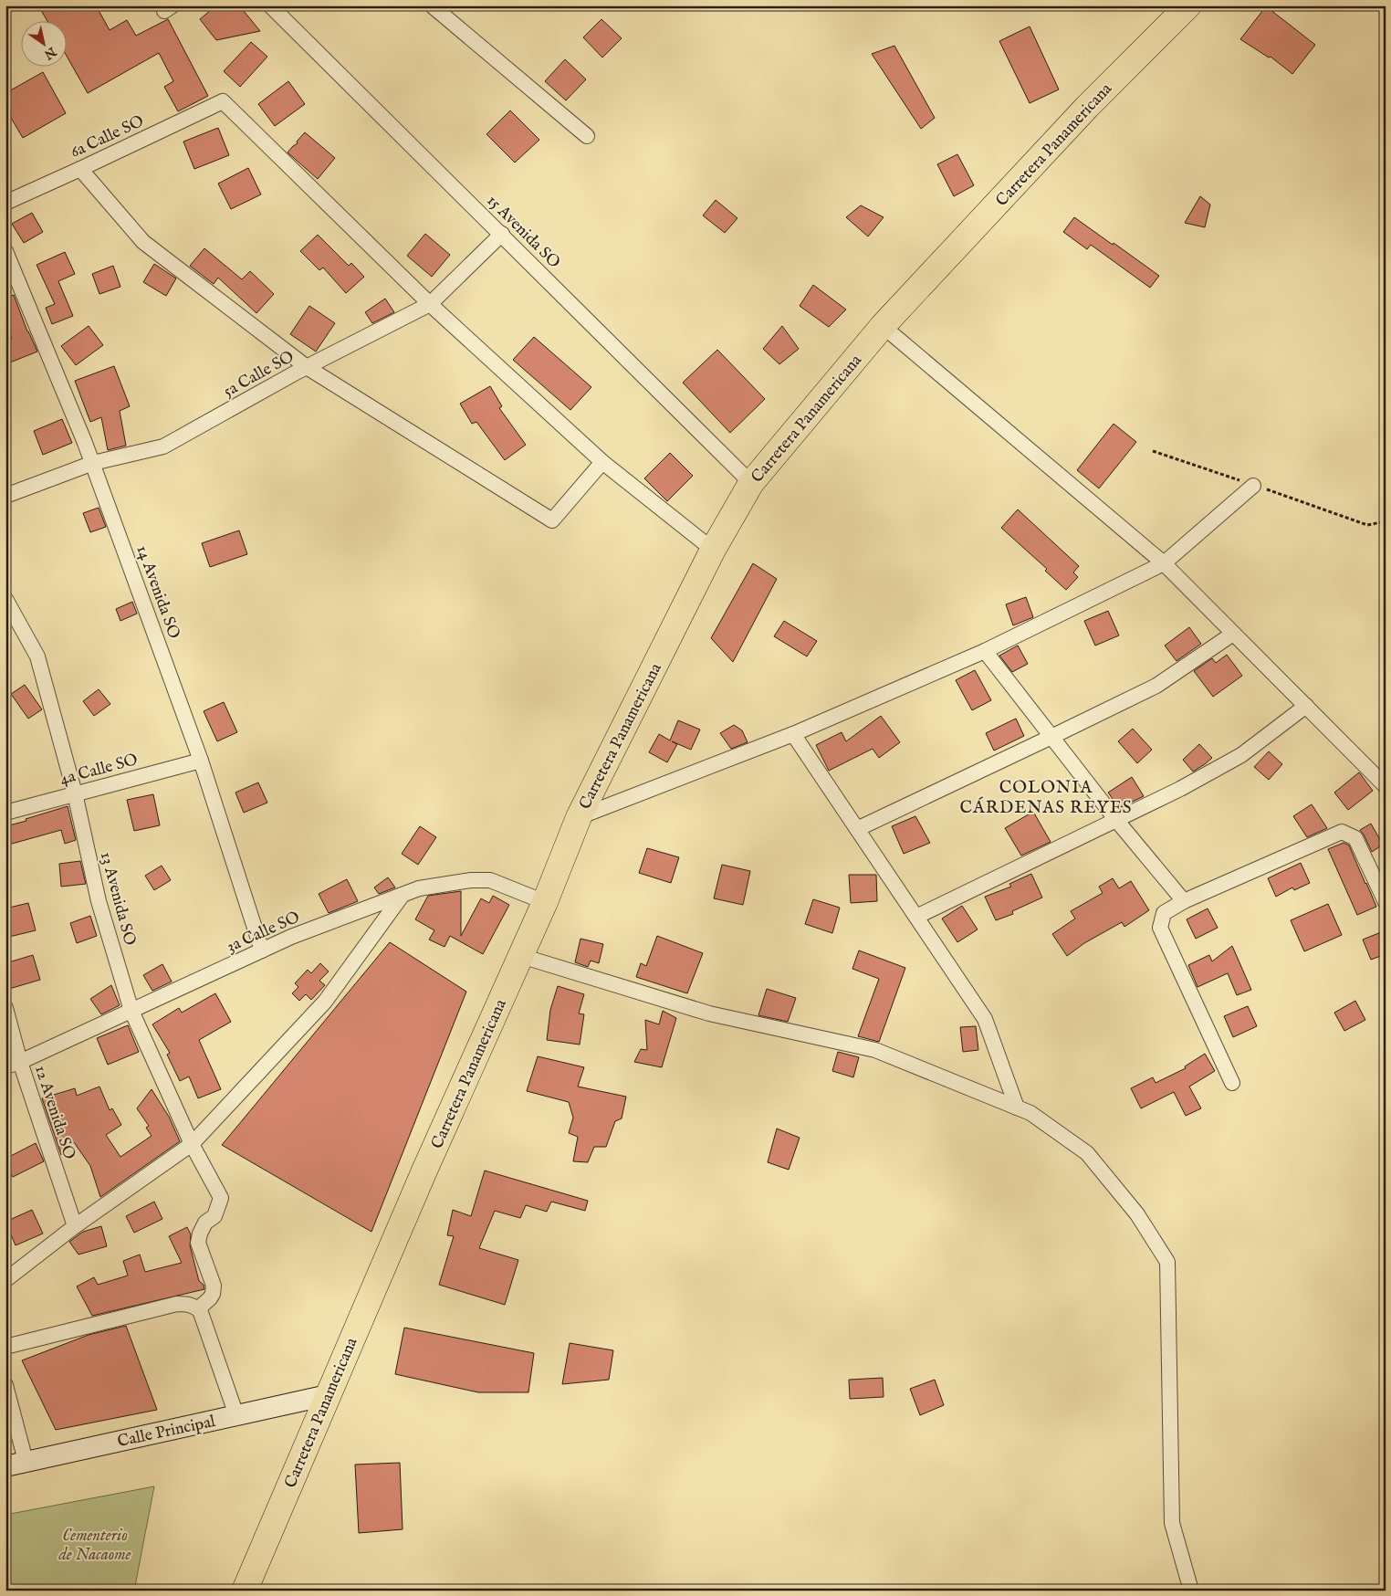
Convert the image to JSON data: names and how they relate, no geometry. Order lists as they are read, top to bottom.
{
  "streets": {
    "highway": ["Carretera Panamericana"],
    "street": [
      "6a Calle SO",
      "15 Avenida SO",
      "5a Calle SO",
      "14 Avenida SO",
      "4a Calle SO",
      "13 Avenida SO",
      "3a Calle SO",
      "12 Avenida SO",
      "Calle Principal"
    ]
  },
  "crossings": [
    ["6a Calle SO", "5a Calle SO"],
    ["Carretera Panamericana", "15 Avenida SO"],
    ["Carretera Panamericana", "3a Calle SO"],
    ["Carretera Panamericana", "Calle Principal"],
    ["15 Avenida SO", "5a Calle SO"],
    ["5a Calle SO", "14 Avenida SO"],
    ["14 Avenida SO", "4a Calle SO"],
    ["14 Avenida SO", "3a Calle SO"],
    ["4a Calle SO", "13 Avenida SO"],
    ["13 Avenida SO", "3a Calle SO"],
    ["3a Calle SO", "12 Avenida SO"]
  ],
  "districts": ["COLONIA CÁRDENAS REYES"],
  "parks": ["Cementerio de Nacaome"],
  "north": "bottom right"
}
